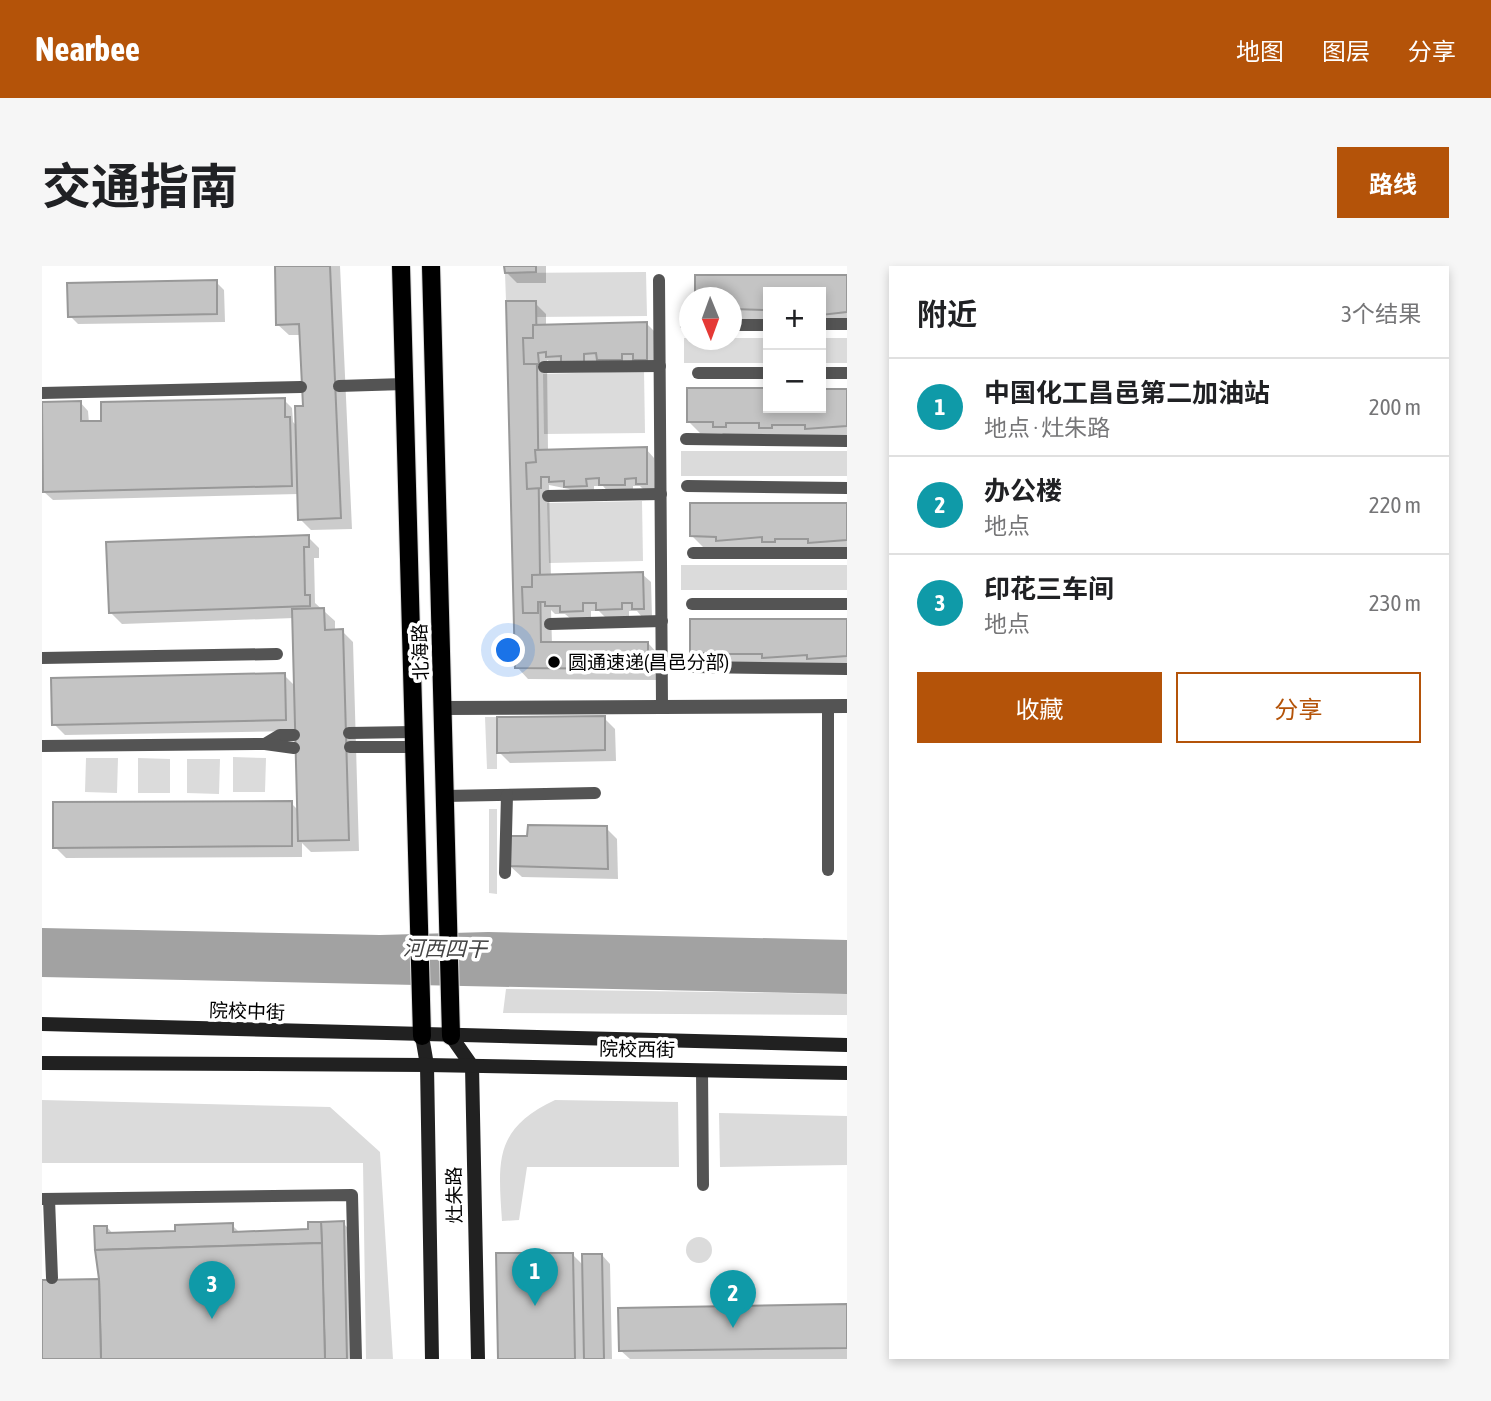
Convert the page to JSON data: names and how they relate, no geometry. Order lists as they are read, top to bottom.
{
  "streets": {
    "main road": [
      "北海路",
      "院校中街",
      "院校西街",
      "灶朱路"
    ]
  },
  "crossings": [
    ["北海路", "院校中街"],
    ["北海路", "院校西街"],
    ["北海路", "灶朱路"],
    ["院校中街", "院校西街"],
    ["院校中街", "灶朱路"],
    ["院校西街", "灶朱路"]
  ],
  "water": ["河西四干"],
  "places": ["圆通速递(昌邑分部)"],
  "north": "bottom",
  "page": {
    "header": "Nearbee",
    "nav": ["地图", "图层", "分享"],
    "title": "交通指南",
    "buttons": [
      "路线",
      ["收藏", "分享"]
    ],
    "heading": ["附近", "3个结果"],
    "map_buttons": ["+", "−"],
    "list": [
      {
        "mark": "1",
        "name": "中国化工昌邑第二加油站",
        "note": "地点 · 灶朱路",
        "value": "200 m"
      },
      {
        "mark": "2",
        "name": "办公楼",
        "note": "地点",
        "value": "220 m"
      },
      {
        "mark": "3",
        "name": "印花三车间",
        "note": "地点",
        "value": "230 m"
      }
    ],
    "pins": ["1", "3", "2"]
  }
}
